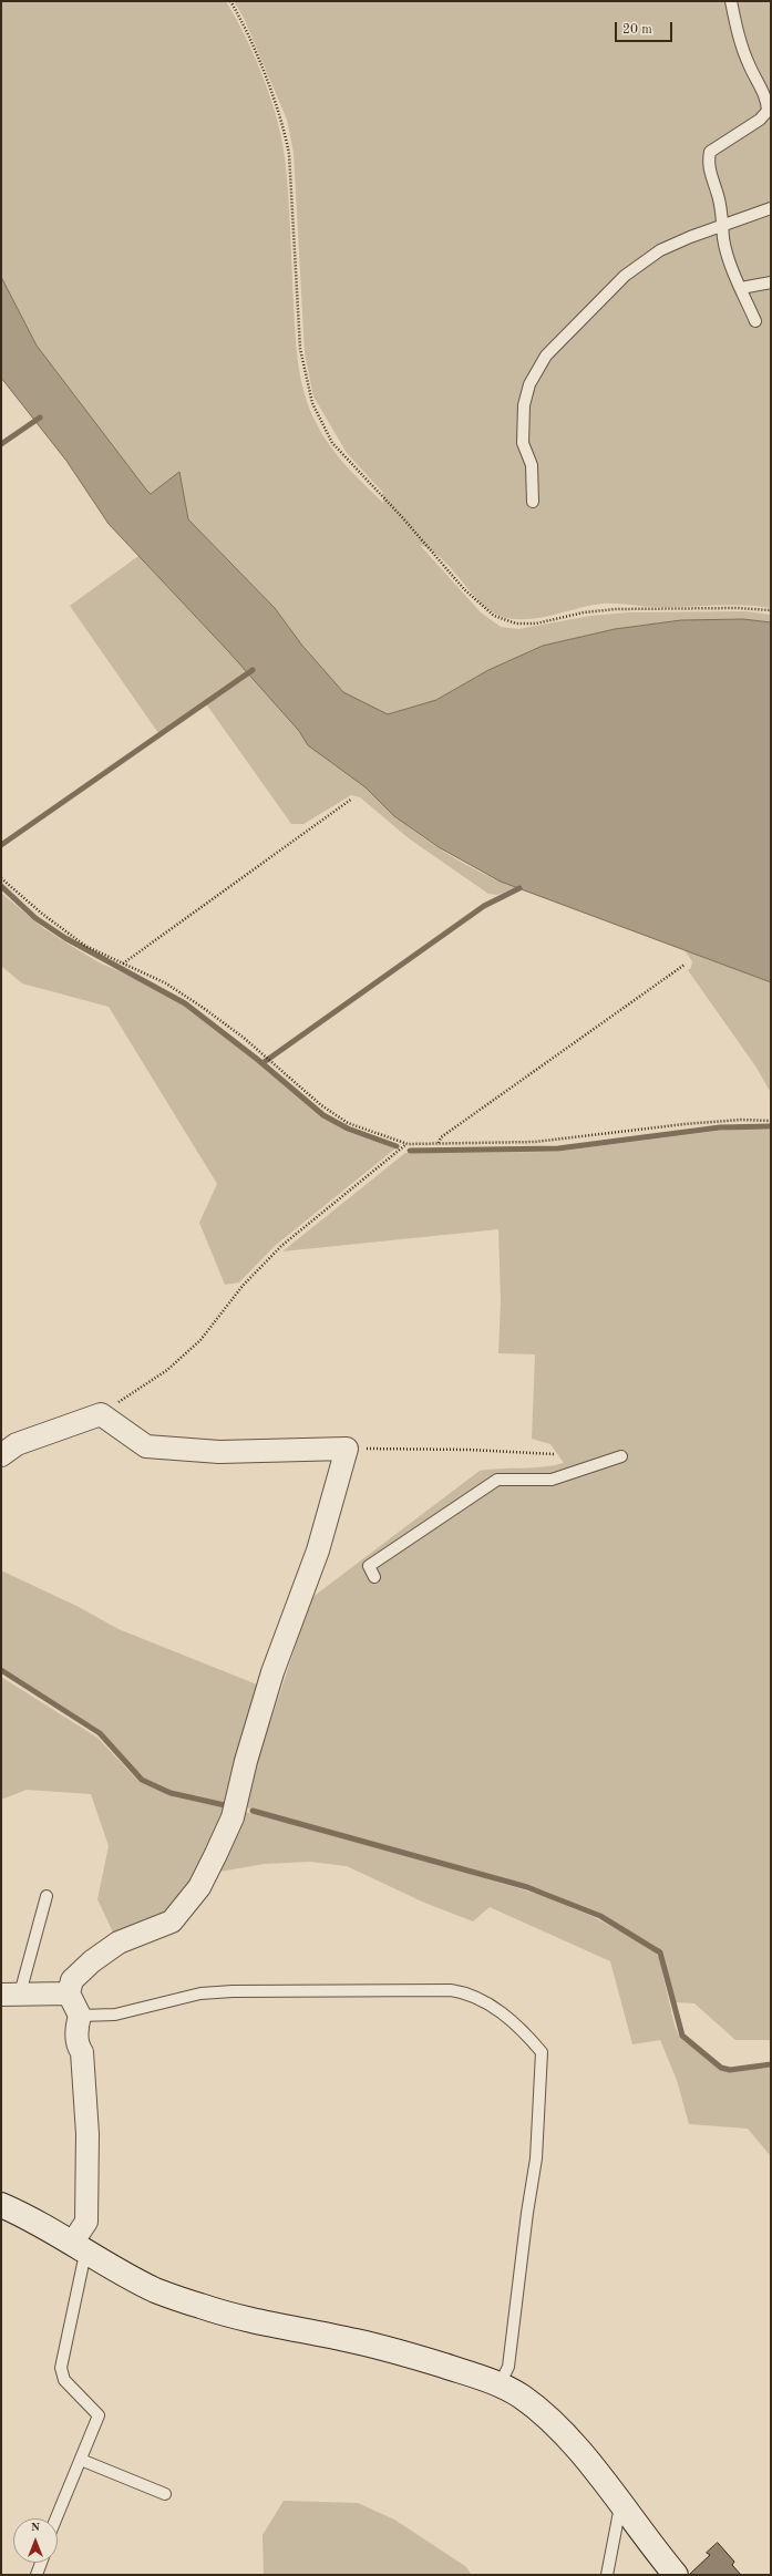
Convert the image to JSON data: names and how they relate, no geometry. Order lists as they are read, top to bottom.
{
  "scale_bar": "20 m",
  "north": "top"
}
